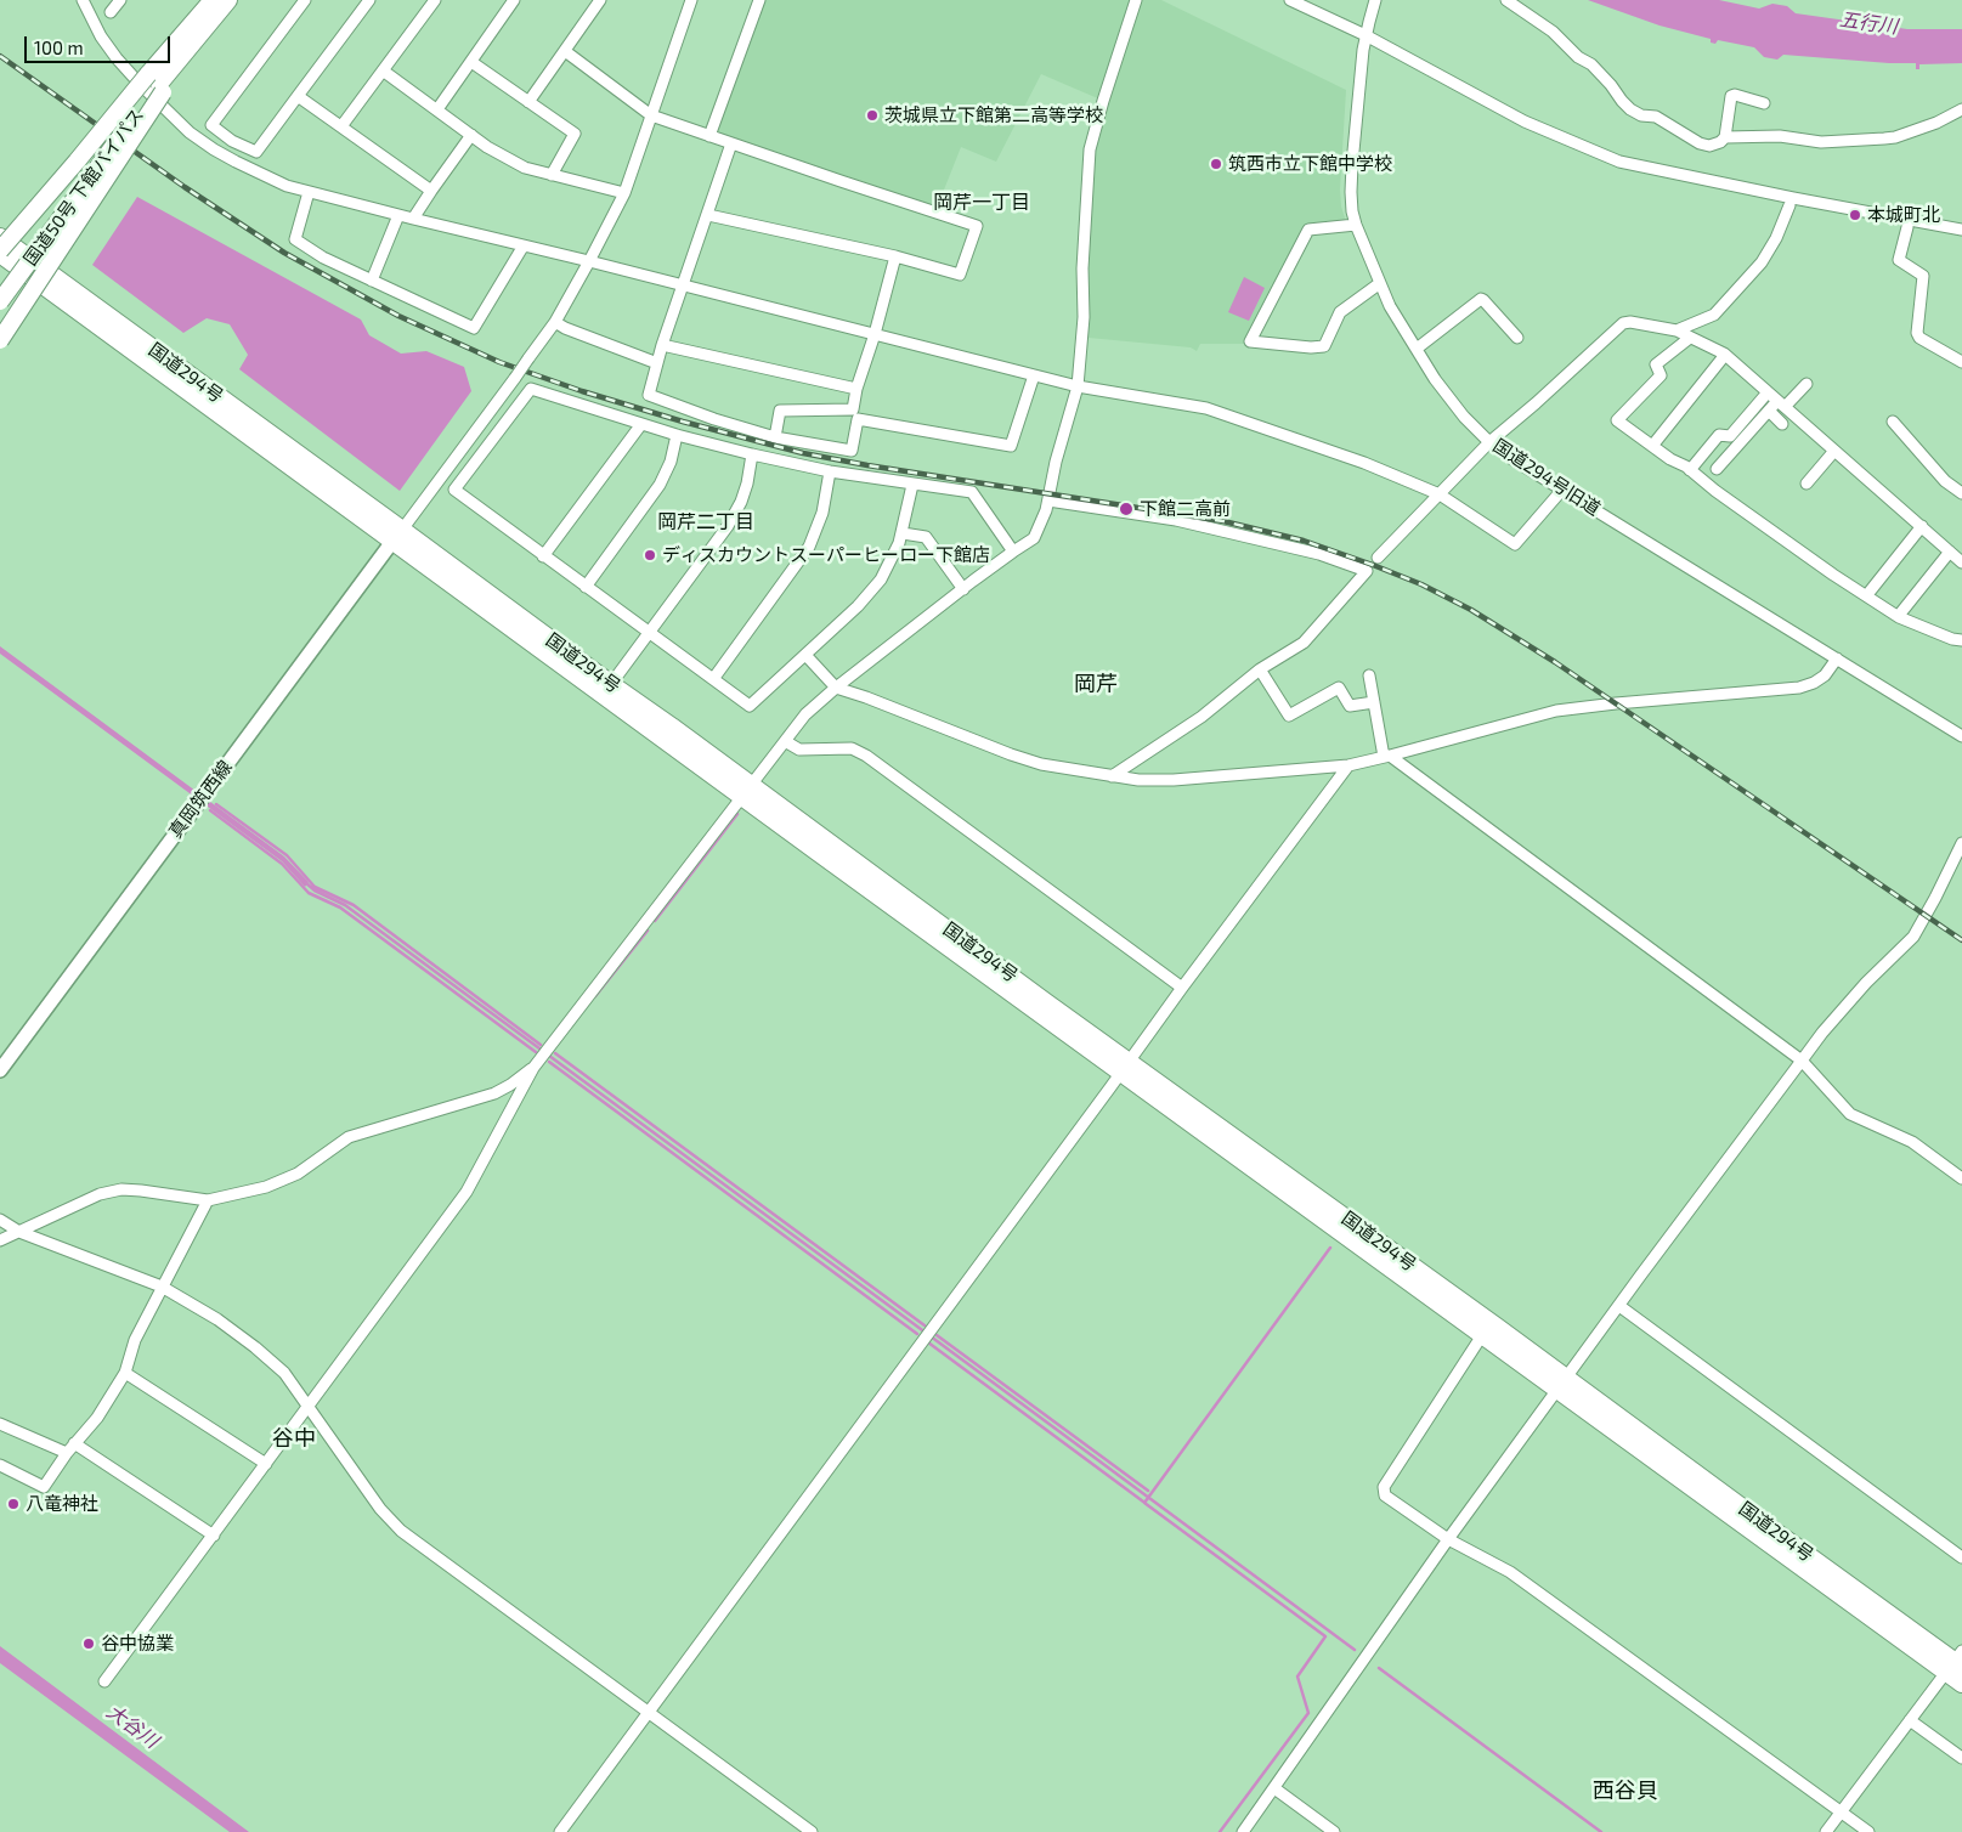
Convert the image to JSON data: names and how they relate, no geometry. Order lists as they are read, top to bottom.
{
  "streets": {
    "highway": ["国道50号 下館バイパス", "国道294号"],
    "main road": ["真岡筑西線"],
    "street": ["国道294号旧道"]
  },
  "crossings": [
    ["国道294号", "真岡筑西線"]
  ],
  "districts": [
    "岡芹一丁目",
    "岡芹二丁目",
    "岡芹",
    "谷中",
    "西谷貝"
  ],
  "water": ["五行川", "大谷川"],
  "places": [
    "茨城県立下館第二高等学校",
    "筑西市立下館中学校",
    "本城町北",
    "下館二高前",
    "ディスカウントスーパーヒーロー下館店",
    "八竜神社",
    "谷中協業"
  ],
  "scale_bar": "100 m"
}
